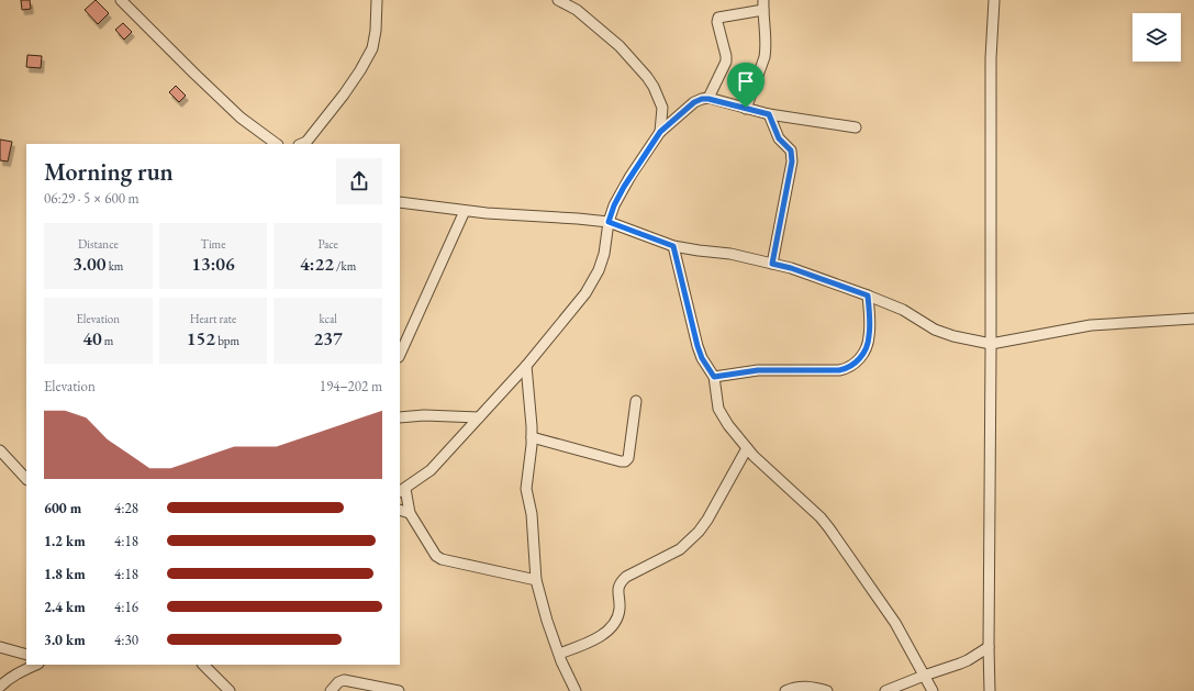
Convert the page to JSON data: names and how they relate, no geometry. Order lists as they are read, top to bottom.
{
  "page": {
    "heading": ["Morning run", "06:29 · 5 × 600 m"],
    "stats": [
      ["Distance", "3.00 km"],
      ["Time", "13:06"],
      ["Pace", "4:22 /km"],
      ["Elevation", "40 m"],
      ["Heart rate", "152 bpm"],
      ["kcal", "237"]
    ],
    "chart": ["Elevation", "194–202 m"],
    "list": [
      {
        "name": "600 m",
        "note": "4:28"
      },
      {
        "name": "1.2 km",
        "note": "4:18"
      },
      {
        "name": "1.8 km",
        "note": "4:18"
      },
      {
        "name": "2.4 km",
        "note": "4:16"
      },
      {
        "name": "3.0 km",
        "note": "4:30"
      }
    ]
  }
}
